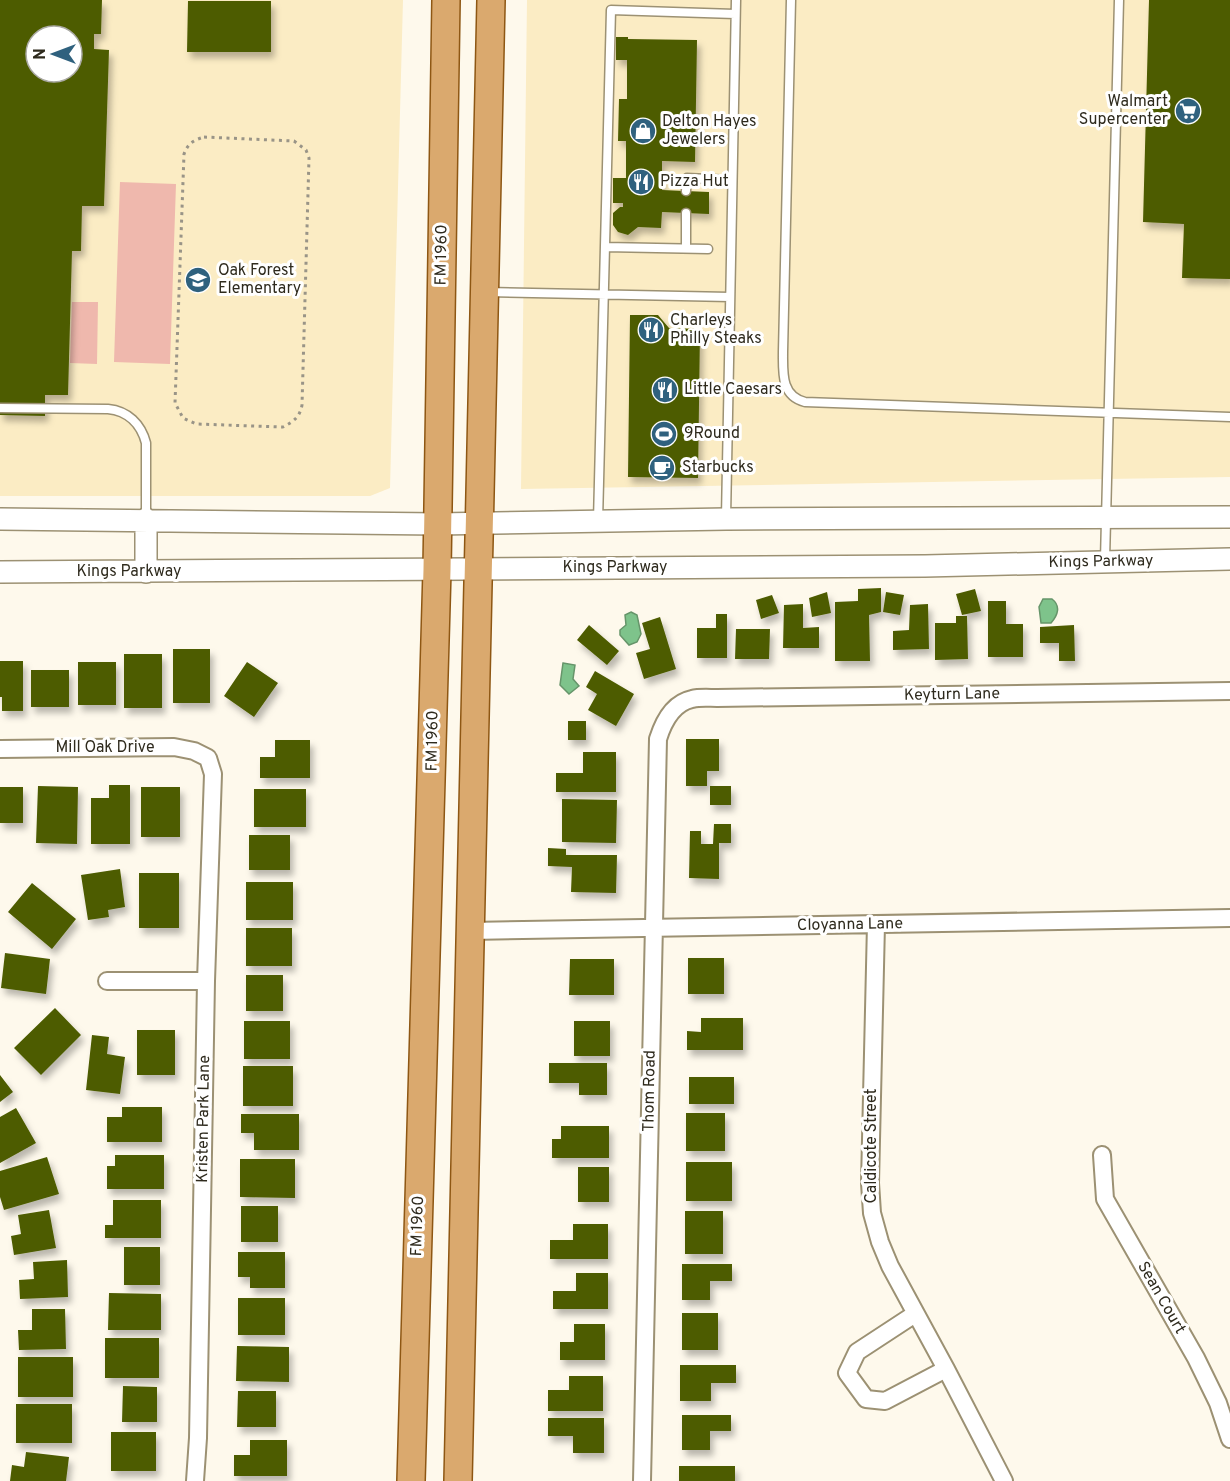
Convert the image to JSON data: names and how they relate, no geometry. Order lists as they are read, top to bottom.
{
  "streets": {
    "main road": ["FM 1960"],
    "street": [
      "Kings Parkway",
      "Keyturn Lane",
      "Mill Oak Drive",
      "Cloyanna Lane",
      "Thom Road",
      "Kristen Park Lane",
      "Caldicote Street",
      "Sean Court"
    ]
  },
  "crossings": [
    ["FM 1960", "Kings Parkway"],
    ["Keyturn Lane", "Thom Road"],
    ["Mill Oak Drive", "Kristen Park Lane"],
    ["Cloyanna Lane", "Thom Road"],
    ["Cloyanna Lane", "Caldicote Street"]
  ],
  "places": {
    "supermarket": ["Walmart Supercenter"],
    "shop": ["Delton Hayes Jewelers"],
    "restaurant": ["Pizza Hut", "Charleys Philly Steaks", "Little Caesars"],
    "school or university": ["Oak Forest Elementary"],
    "sports": ["9Round"],
    "cafe": ["Starbucks"]
  },
  "north": "left"
}
